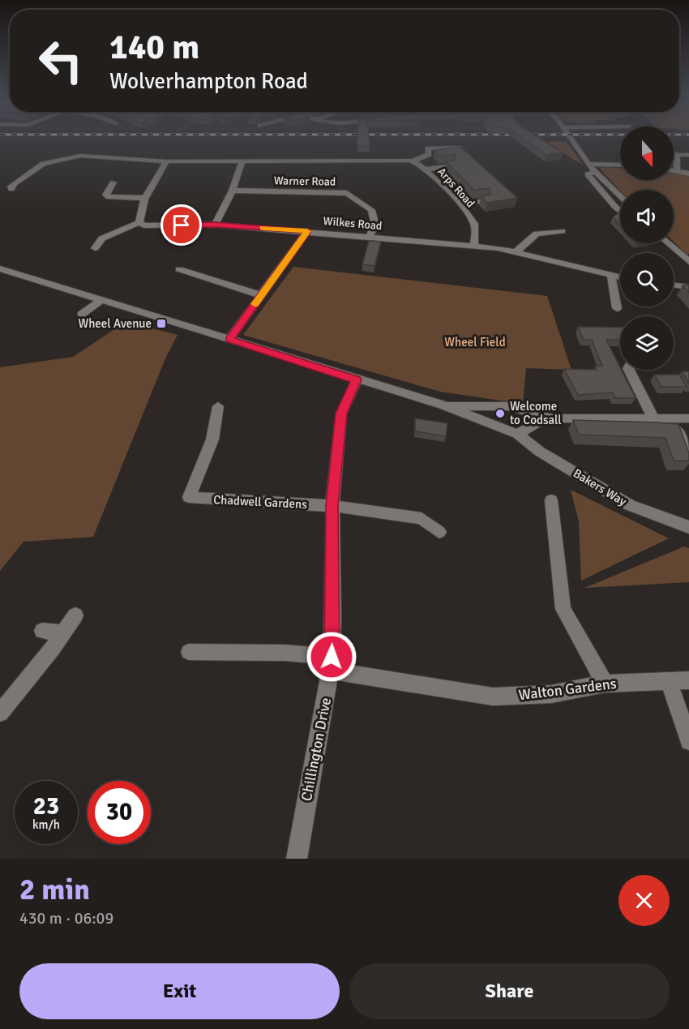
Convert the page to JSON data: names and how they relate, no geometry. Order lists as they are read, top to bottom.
{
  "streets": {
    "street": [
      "Warner Road",
      "Arps Road",
      "Wilkes Road",
      "Bakers Way",
      "Chadwell Gardens",
      "Walton Gardens",
      "Chillington Drive"
    ]
  },
  "crossings": [
    ["Warner Road", "Wilkes Road"],
    ["Arps Road", "Wilkes Road"],
    ["Chadwell Gardens", "Chillington Drive"],
    ["Walton Gardens", "Chillington Drive"]
  ],
  "parks": ["Wheel Field"],
  "places": {
    "transit": ["Wheel Avenue"],
    "other": ["Welcome to Codsall"]
  },
  "north": "bottom",
  "page": {
    "turn": ["140 m", "Wolverhampton Road"],
    "speed": "23 km/h",
    "limit": "30",
    "heading": ["2 min", "430 m · 06:09"],
    "buttons": ["Exit", "Share"]
  }
}
